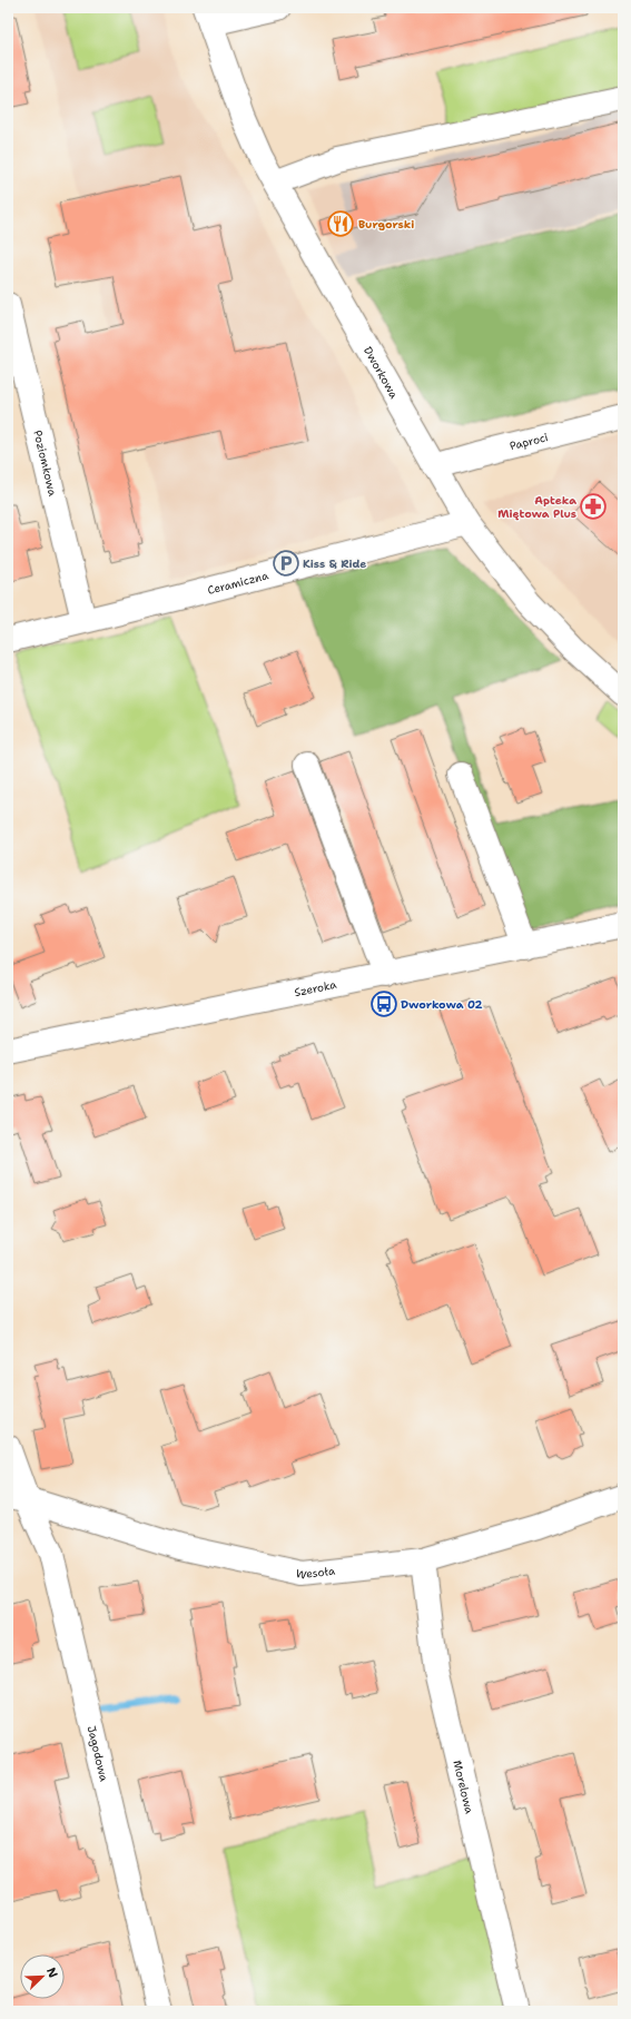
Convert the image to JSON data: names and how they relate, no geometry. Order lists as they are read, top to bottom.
{
  "streets": {
    "street": [
      "Dworkowa",
      "Paproci",
      "Poziomkowa",
      "Ceramiczna",
      "Szeroka",
      "Wesoła",
      "Jagodowa",
      "Morelowa"
    ]
  },
  "crossings": [
    ["Dworkowa", "Paproci"],
    ["Dworkowa", "Ceramiczna"],
    ["Poziomkowa", "Ceramiczna"],
    ["Wesoła", "Jagodowa"],
    ["Wesoła", "Morelowa"]
  ],
  "places": {
    "restaurant": ["Burgorski"],
    "pharmacy": ["Apteka Miętowa Plus"],
    "parking": ["Kiss & Ride"],
    "bus stop": ["Dworkowa 02"]
  },
  "north": "top right"
}
